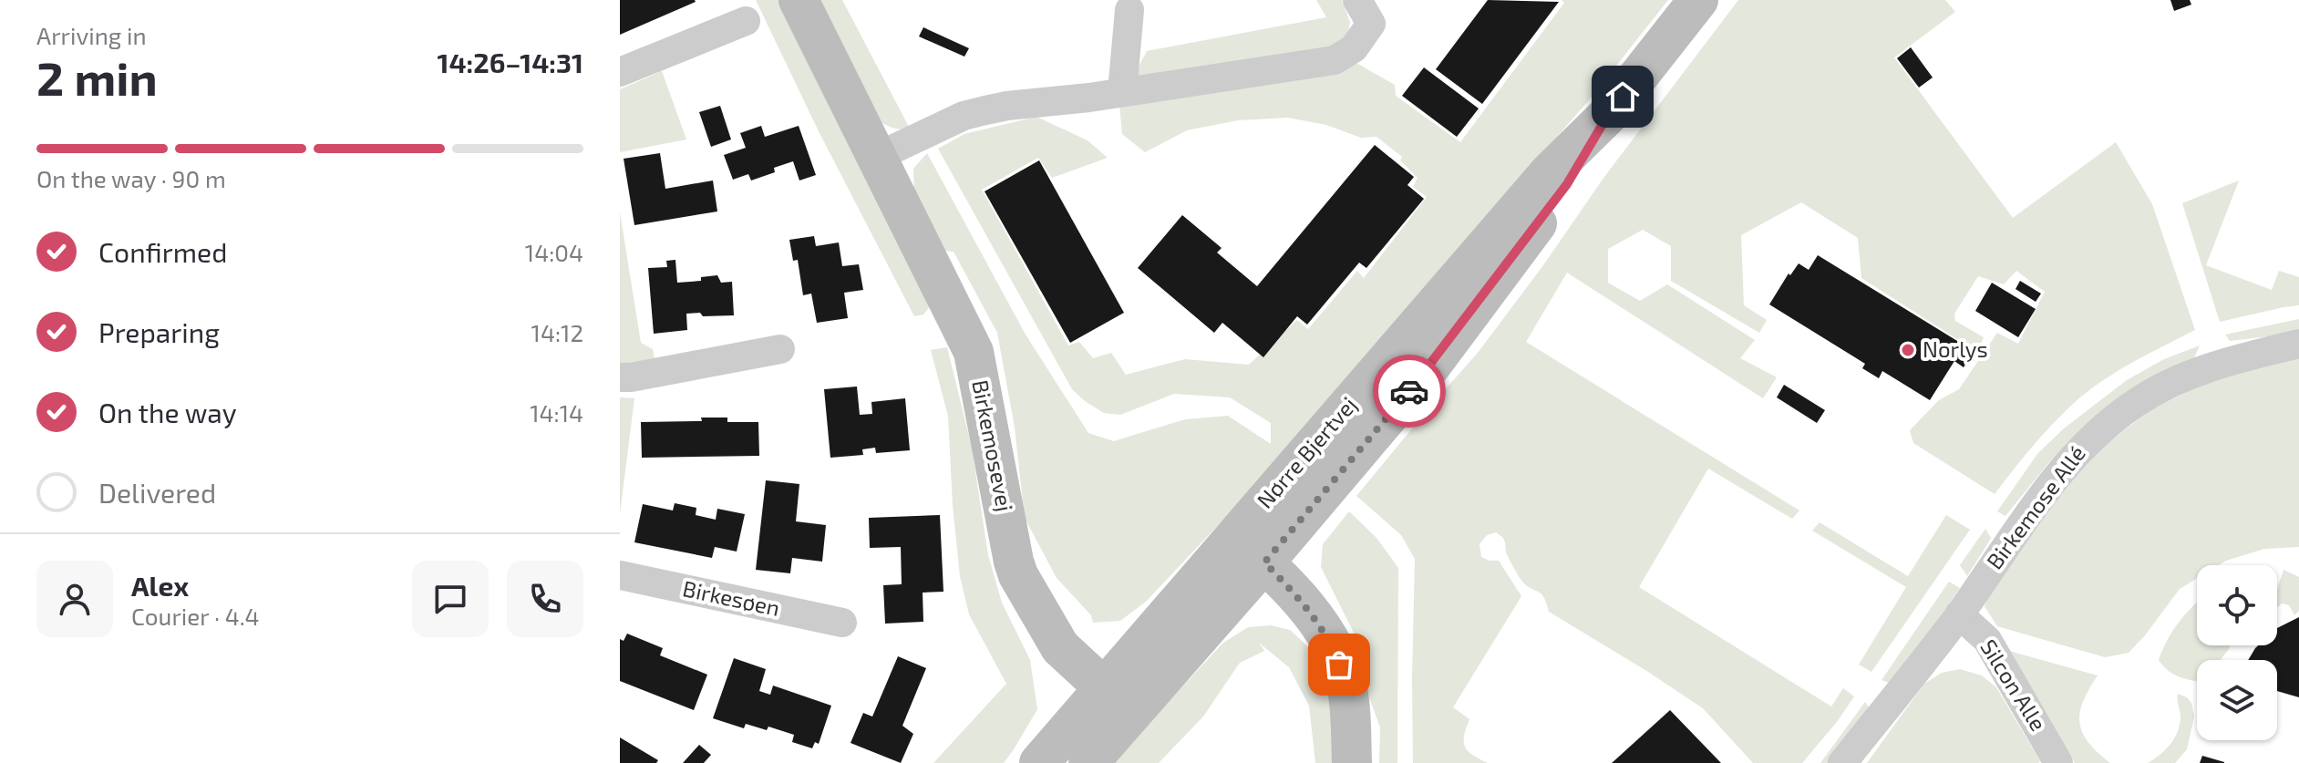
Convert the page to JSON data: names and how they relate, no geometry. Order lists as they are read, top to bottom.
{
  "streets": {
    "main road": ["Birkemosevej", "Nørre Bjertvej"],
    "street": ["Birkemose Allé", "Birkesøen", "Silcon Alle"]
  },
  "crossings": [
    ["Birkemosevej", "Nørre Bjertvej"],
    ["Birkemose Allé", "Silcon Alle"]
  ],
  "places": ["Norlys"],
  "page": {
    "heading": ["2 min", "Arriving in", "14:26–14:31"],
    "panel": ["Alex", "Courier · 4.4"],
    "bar": "On the way · 90 m",
    "list": [
      ["Confirmed", "14:04"],
      ["Preparing", "14:12"],
      ["On the way", "14:14"],
      "Delivered"
    ]
  }
}
